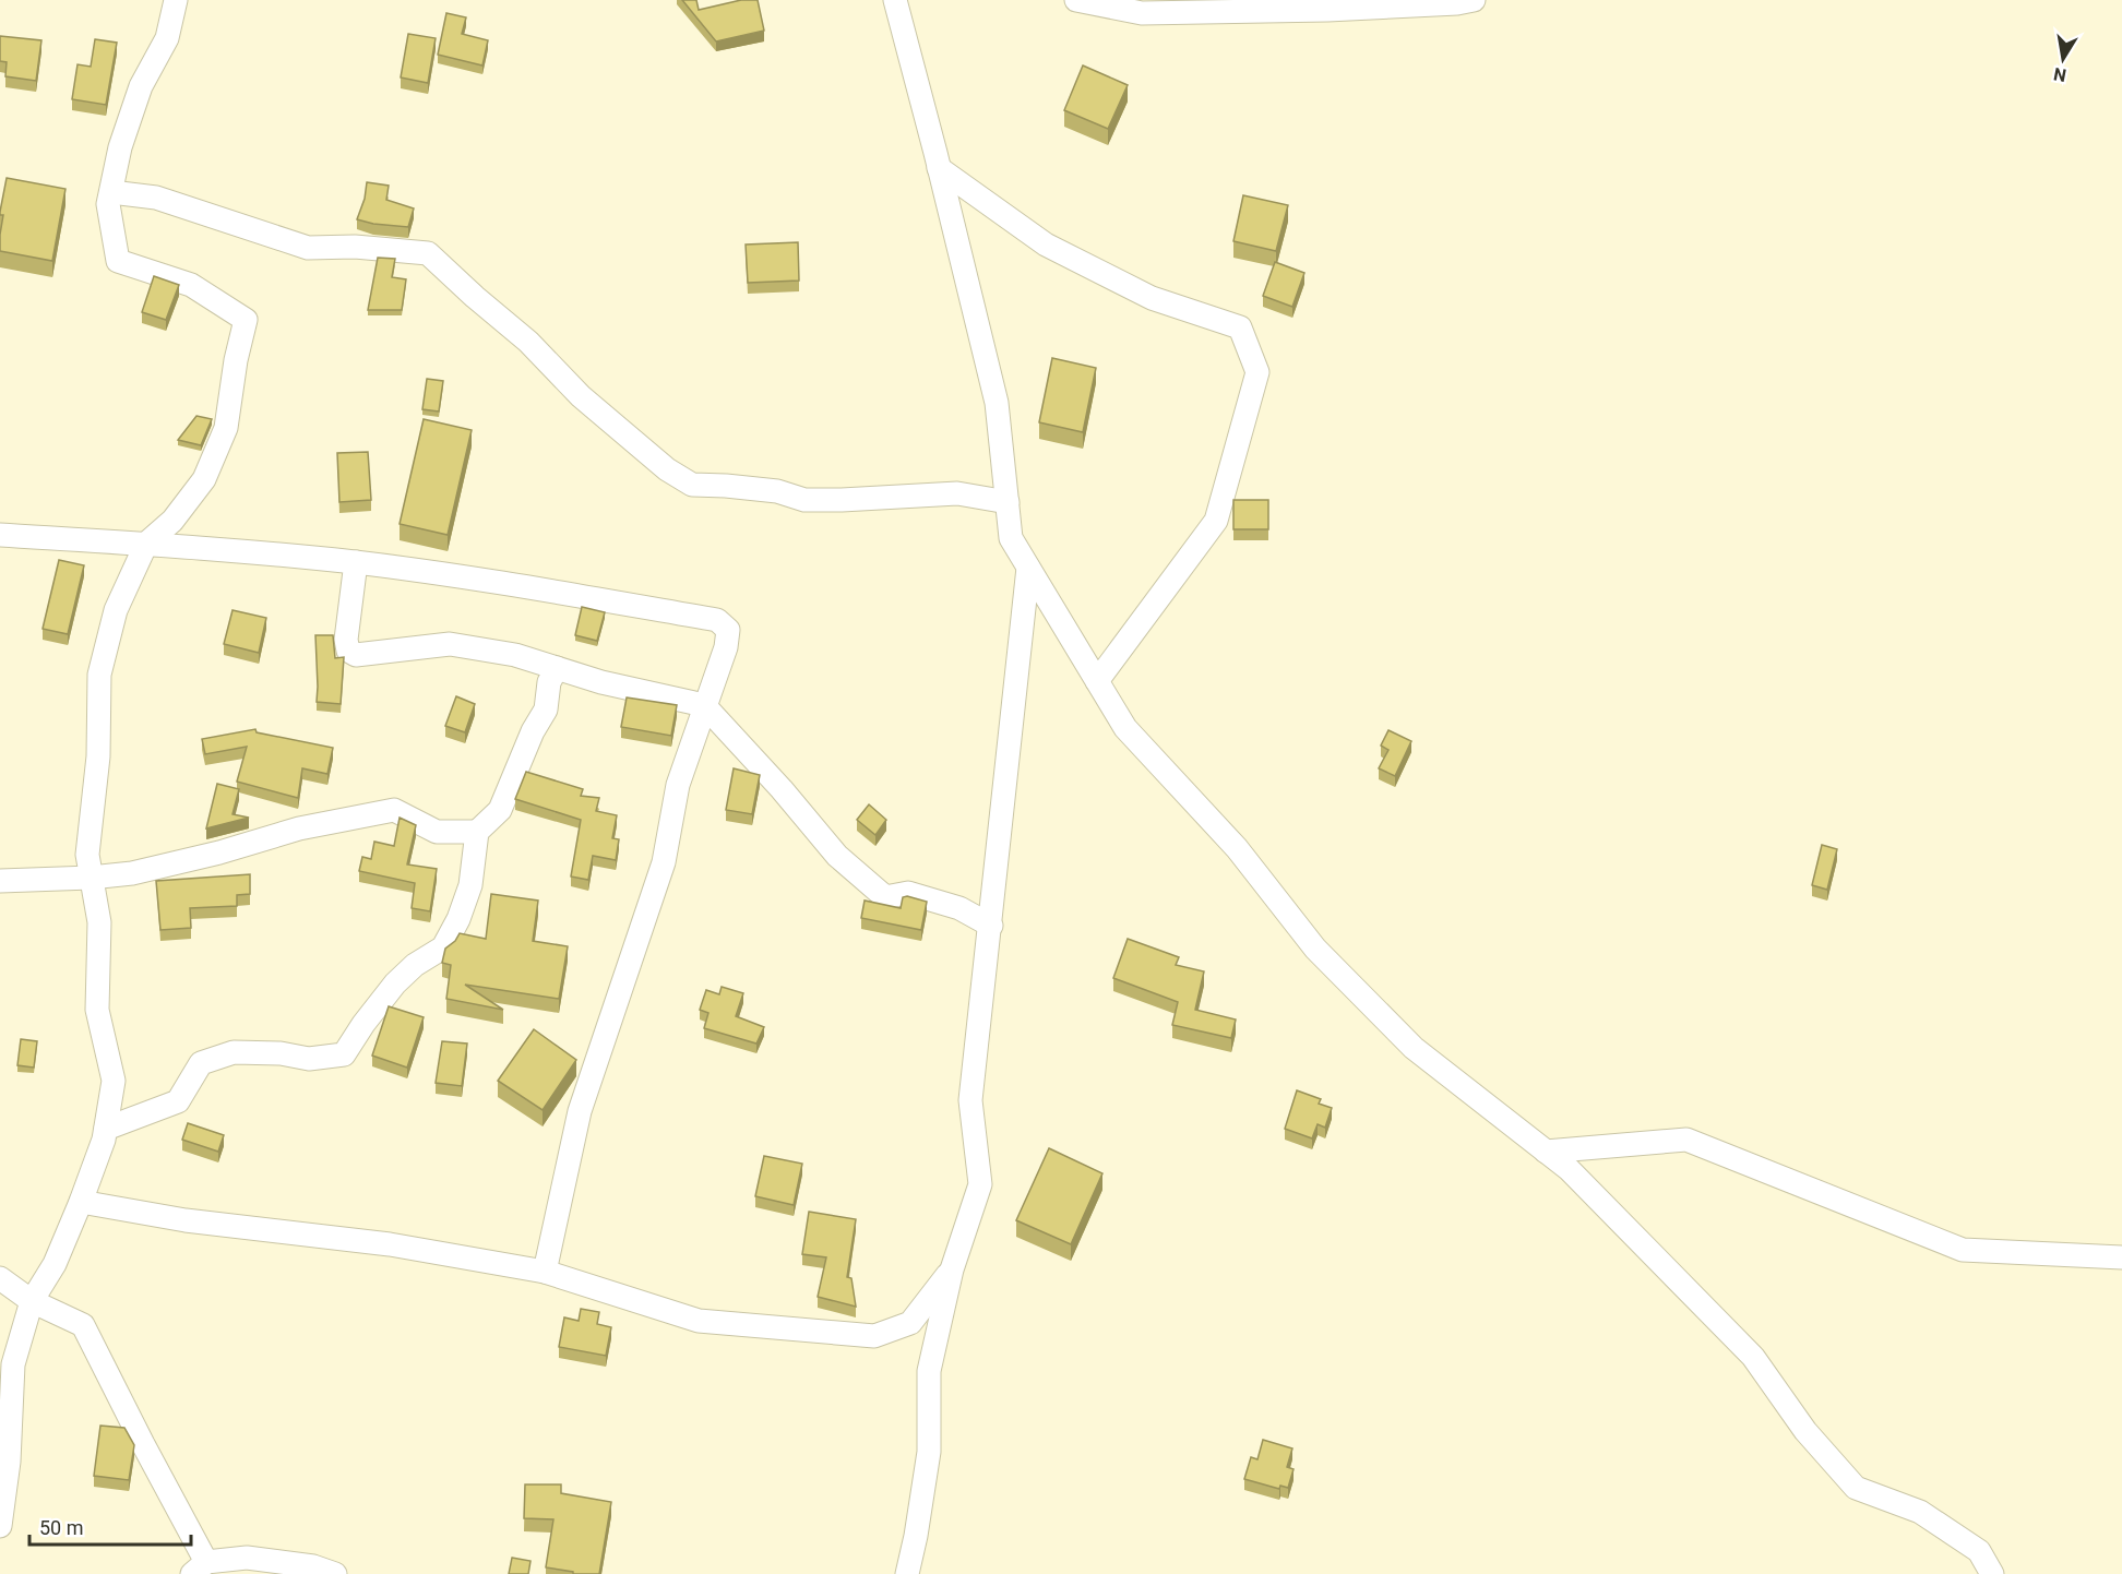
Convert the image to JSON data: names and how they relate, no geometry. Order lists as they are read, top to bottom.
{
  "scale_bar": "50 m",
  "north": "bottom"
}
